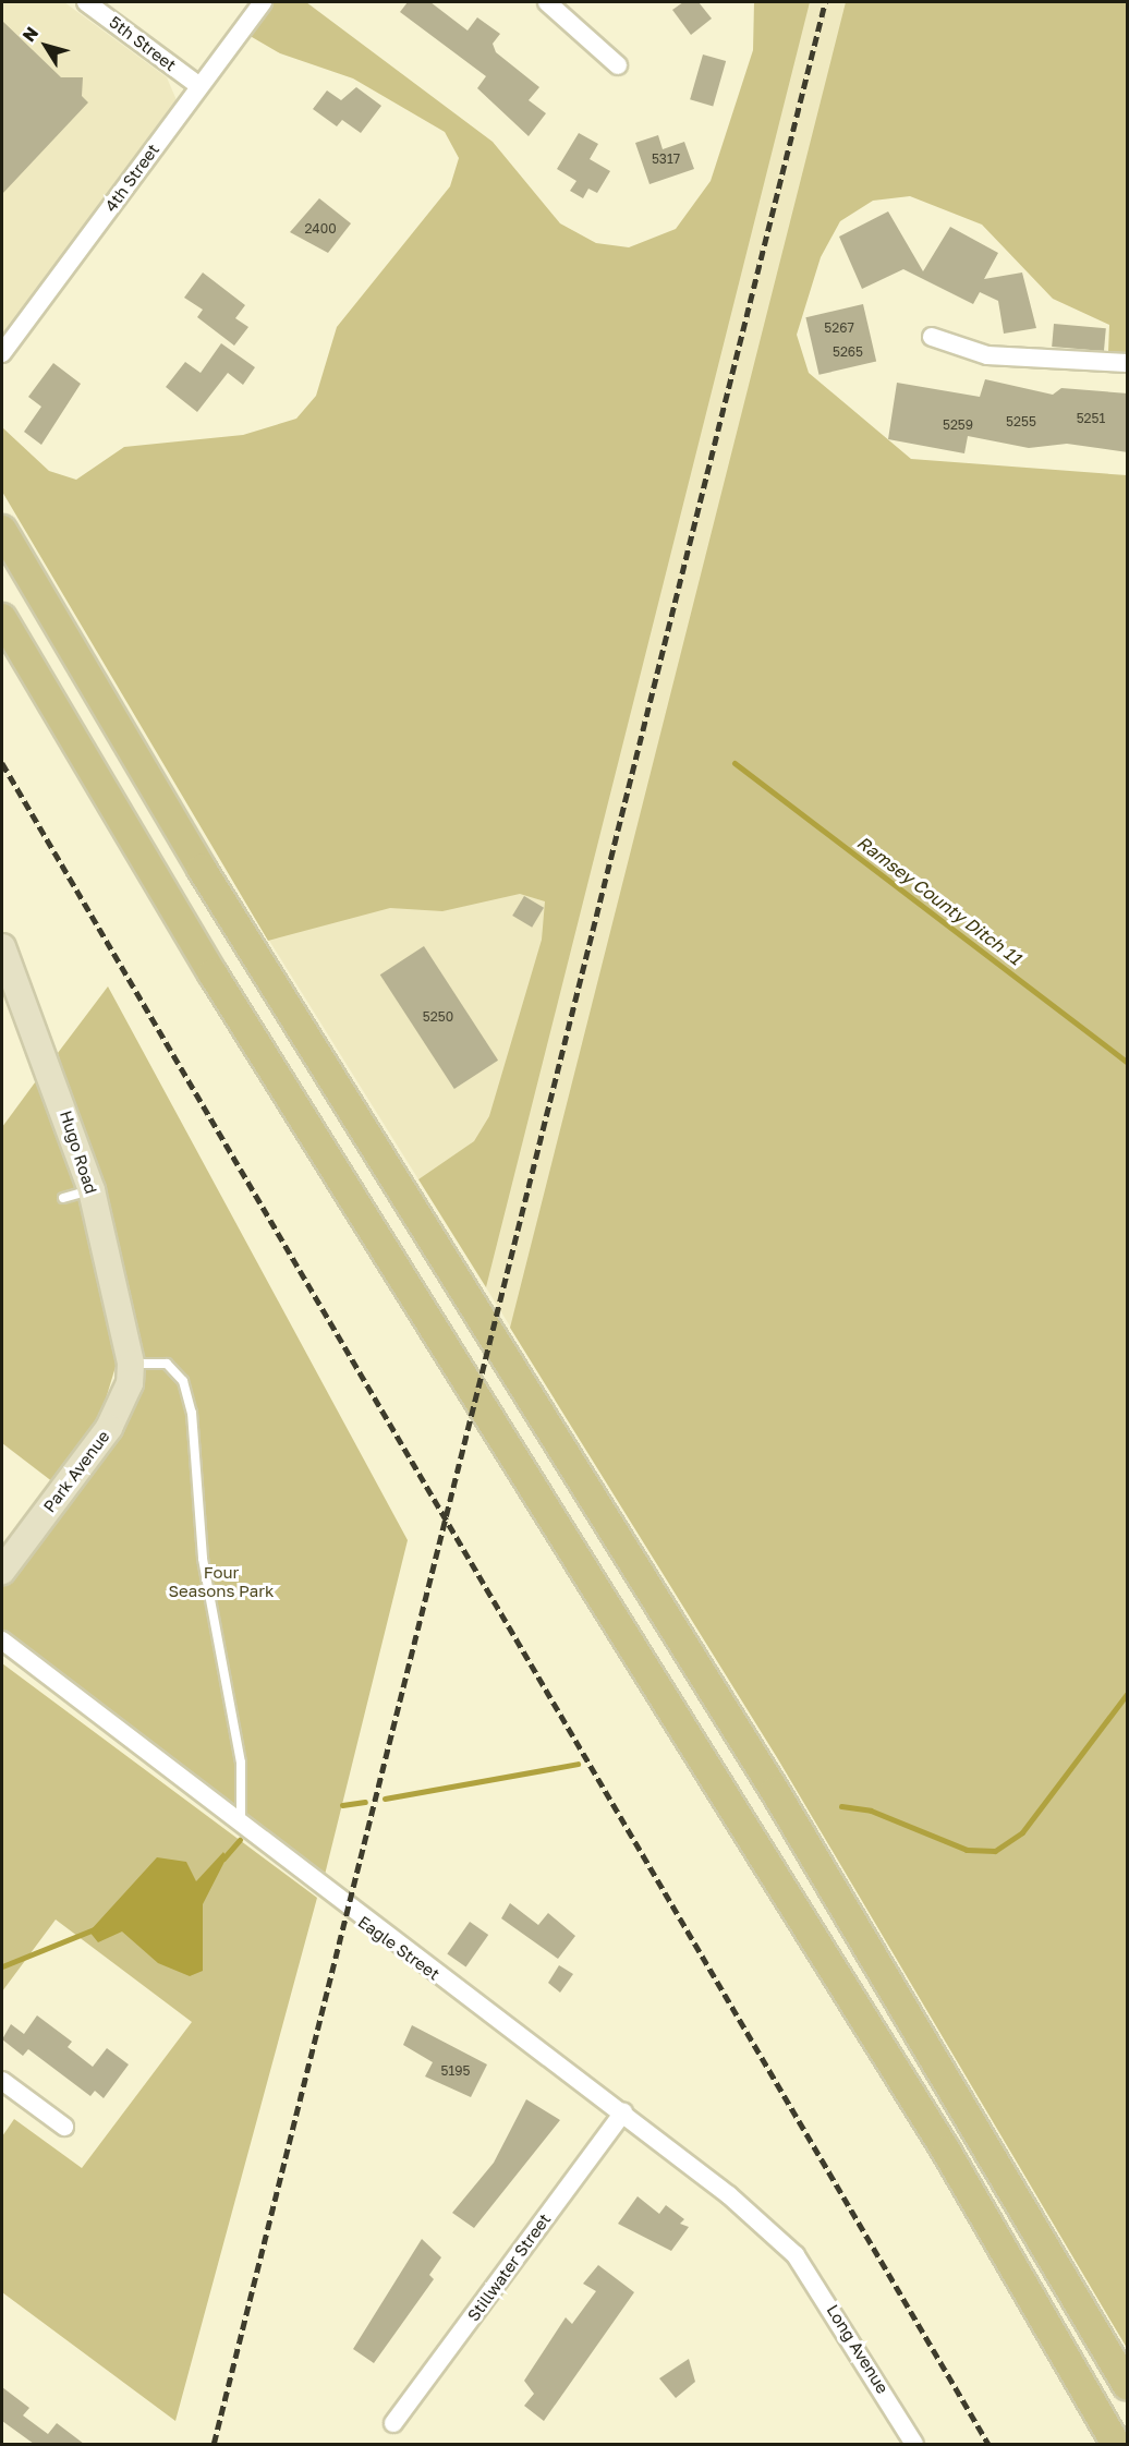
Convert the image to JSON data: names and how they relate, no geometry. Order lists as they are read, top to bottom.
{
  "streets": {
    "street": [
      "5th Street",
      "4th Street",
      "Hugo Road",
      "Park Avenue",
      "Eagle Street",
      "Stillwater Street",
      "Long Avenue"
    ]
  },
  "crossings": [
    ["5th Street", "4th Street"],
    ["Hugo Road", "Park Avenue"],
    ["Eagle Street", "Stillwater Street"],
    ["Eagle Street", "Long Avenue"]
  ],
  "water": ["Ramsey County Ditch 11"],
  "parks": ["Four Seasons Park"],
  "house_numbers": [
    "5317",
    "2400",
    "5267",
    "5265",
    "5251",
    "5255",
    "5259",
    "5250",
    "5195"
  ],
  "north": "top left"
}
